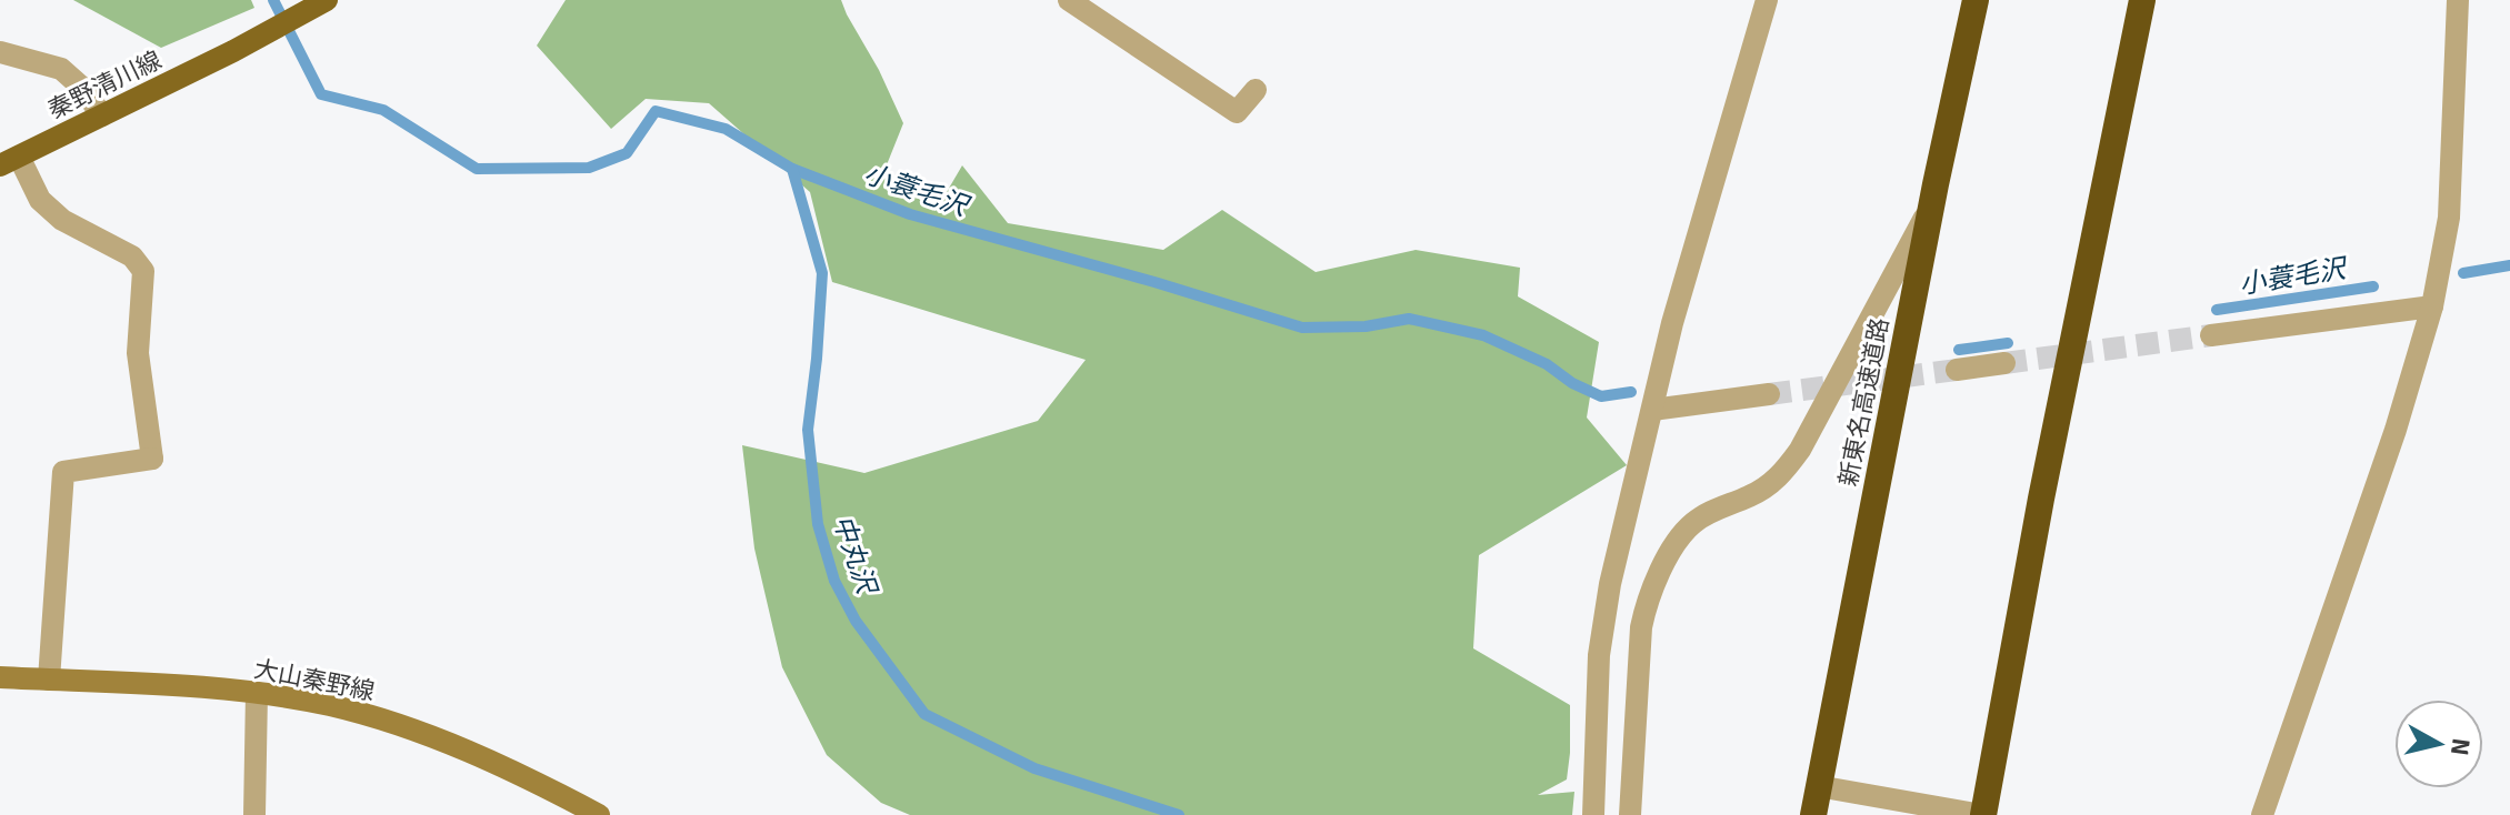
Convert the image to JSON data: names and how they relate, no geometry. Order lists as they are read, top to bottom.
{
  "streets": {
    "highway": ["新東名高速道路"],
    "main road": ["秦野清川線", "大山秦野線"]
  },
  "water": ["小蓑毛沢", "中丸沢"],
  "north": "right"
}
